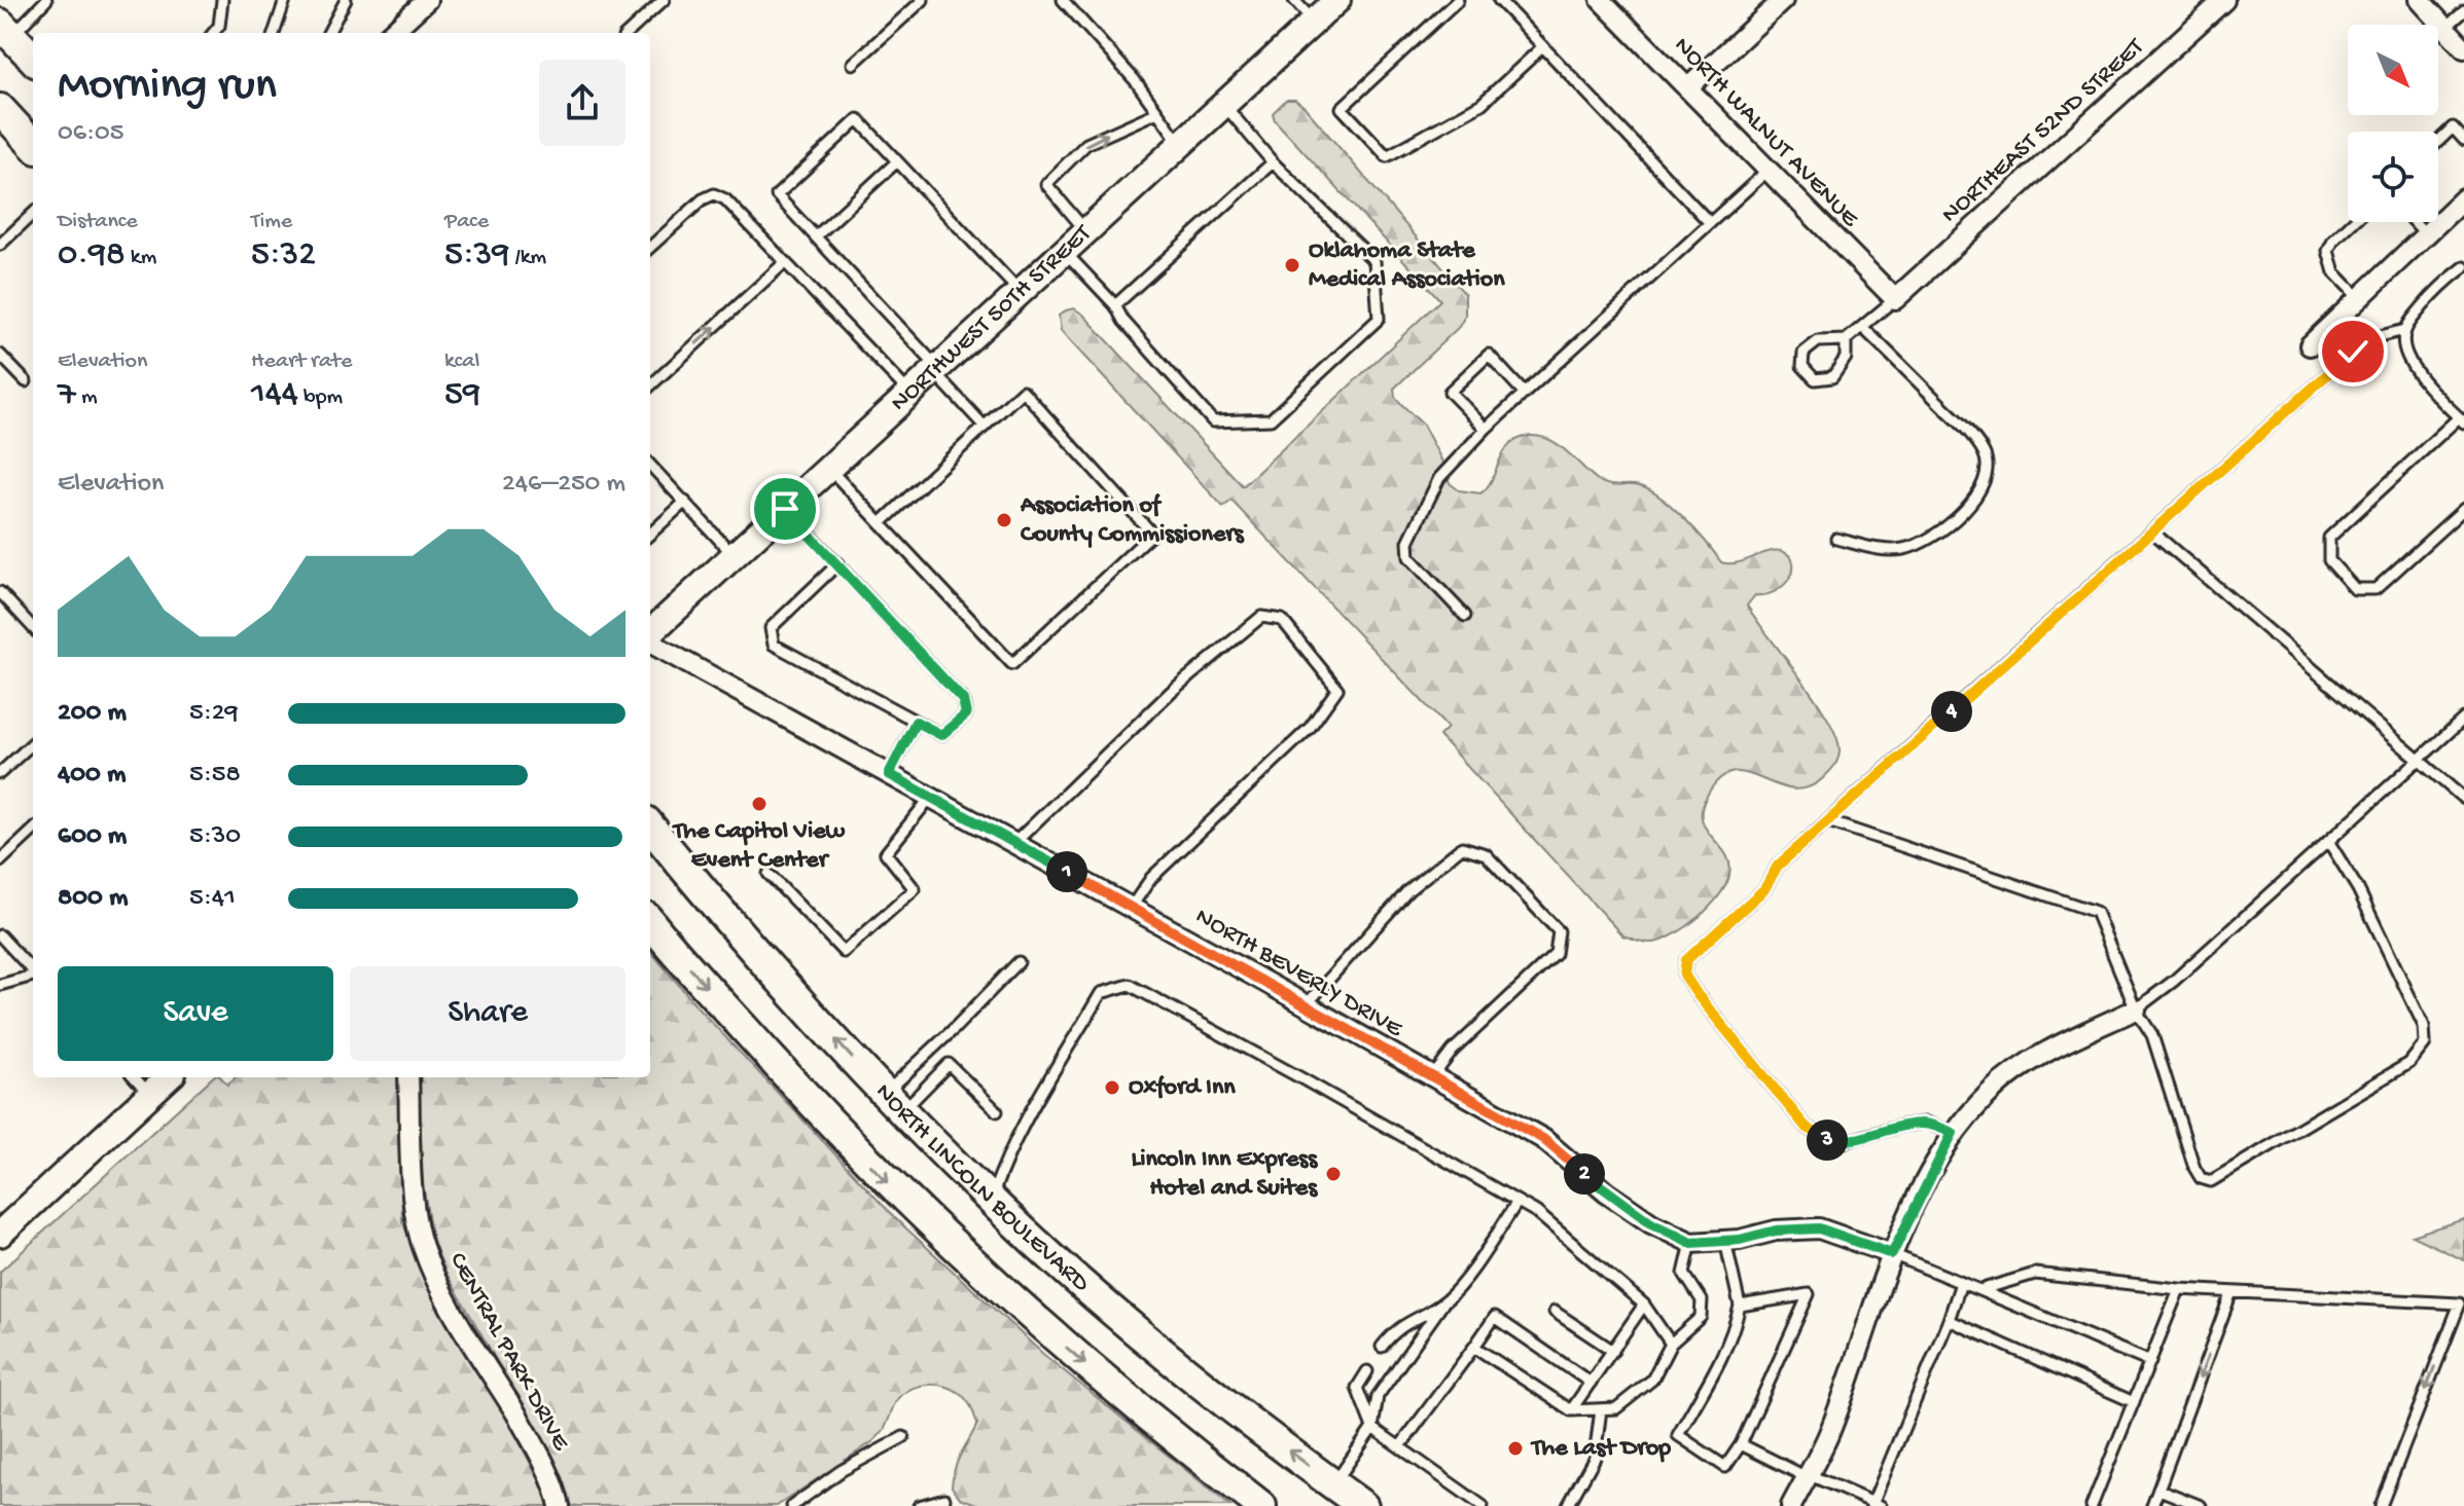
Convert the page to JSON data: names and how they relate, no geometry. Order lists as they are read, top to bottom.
{
  "streets": {
    "main road": ["NORTHWEST 50TH STREET", "NORTH LINCOLN BOULEVARD"],
    "street": [
      "NORTHEAST 52ND STREET",
      "NORTH WALNUT AVENUE",
      "NORTH BEVERLY DRIVE",
      "CENTRAL PARK DRIVE"
    ]
  },
  "crossings": [
    ["NORTHEAST 52ND STREET", "NORTH WALNUT AVENUE"]
  ],
  "places": [
    "Oklahoma State Medical Association",
    "Association of County Commissioners",
    "The Capitol View Event Center",
    "Oxford Inn",
    "Lincoln Inn Express Hotel and Suites",
    "The Last Drop"
  ],
  "north": "bottom right",
  "page": {
    "heading": ["Morning run", "06:05"],
    "stats": [
      ["Distance", "0.98 km"],
      ["Time", "5:32"],
      ["Pace", "5:39 /km"],
      ["Elevation", "7 m"],
      ["Heart rate", "144 bpm"],
      ["kcal", "59"]
    ],
    "chart": ["Elevation", "246–250 m"],
    "list": [
      {
        "name": "200 m",
        "note": "5:29"
      },
      {
        "name": "400 m",
        "note": "5:58"
      },
      {
        "name": "600 m",
        "note": "5:30"
      },
      {
        "name": "800 m",
        "note": "5:41"
      }
    ],
    "pins": [
      "4",
      "1",
      "3",
      "2"
    ],
    "buttons": ["Save", "Share"]
  }
}
